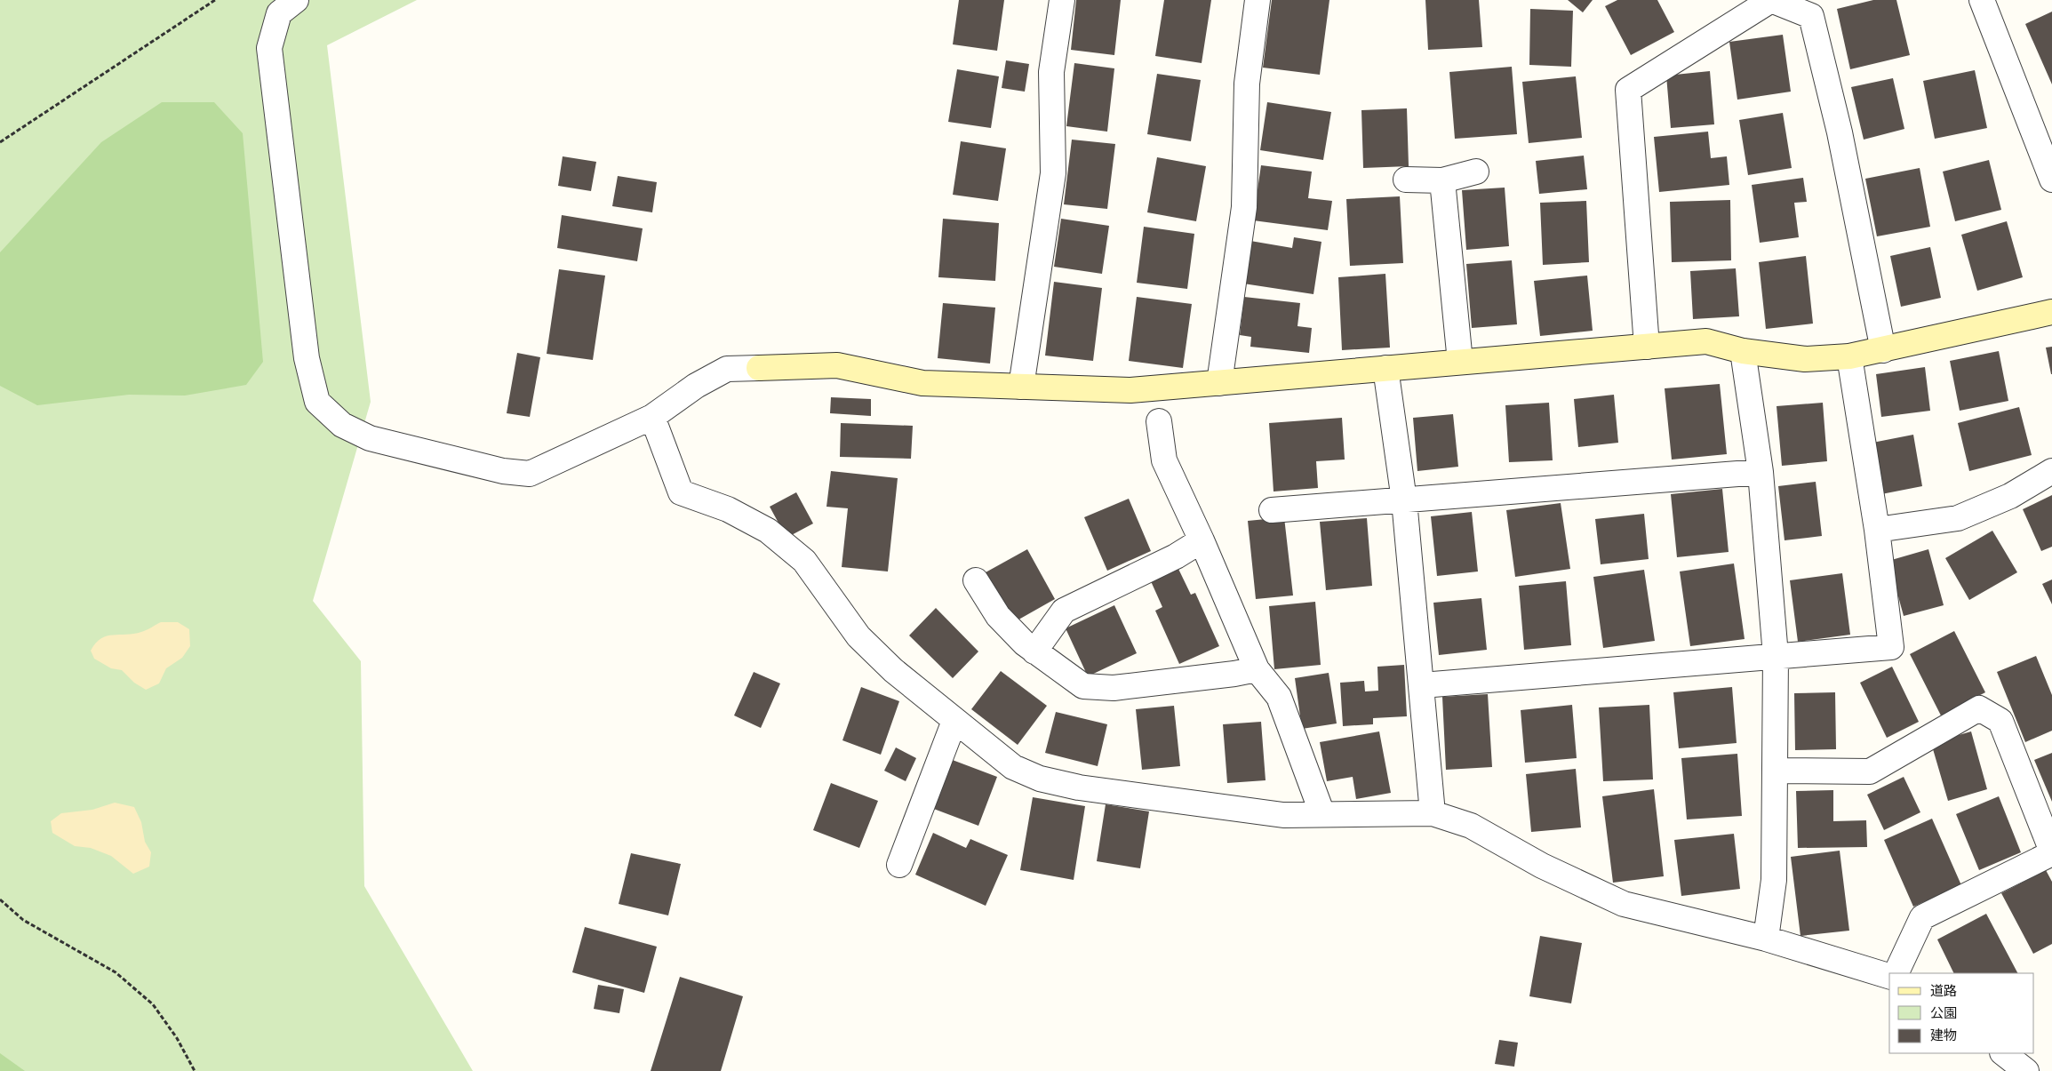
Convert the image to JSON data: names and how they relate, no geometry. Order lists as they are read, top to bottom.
{
  "legend": ["道路", "公園", "建物"]
}
